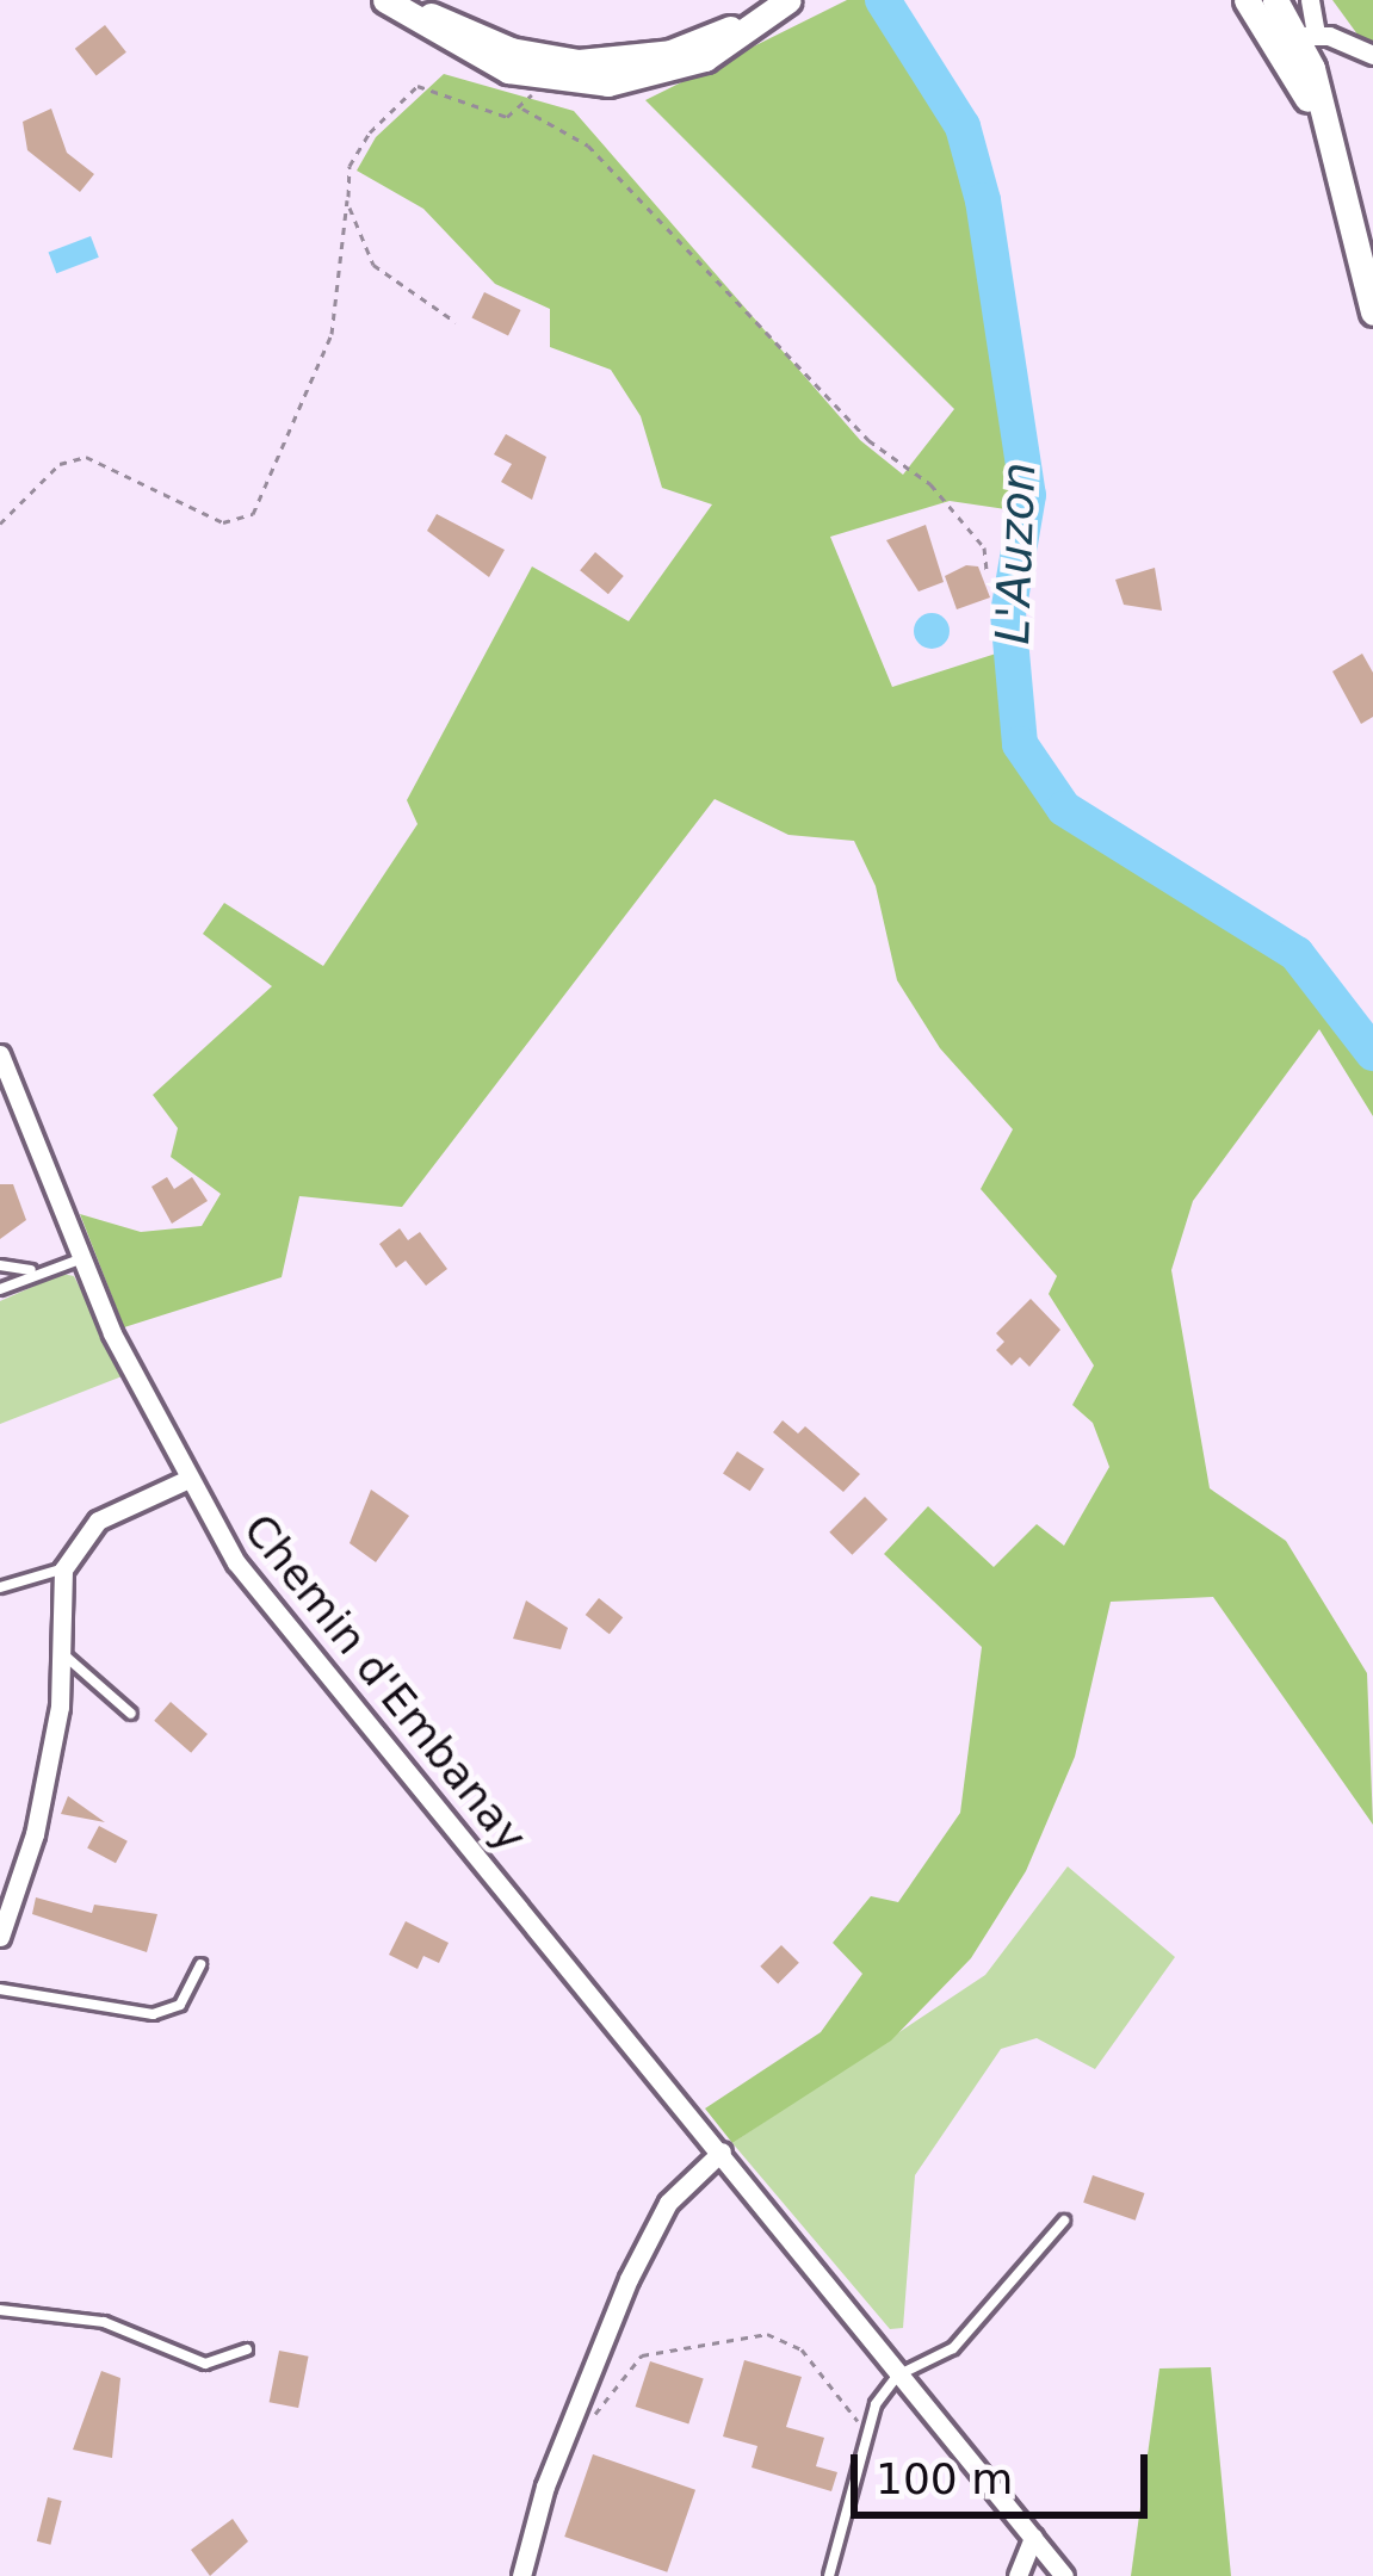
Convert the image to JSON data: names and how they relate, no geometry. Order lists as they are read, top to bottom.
{
  "streets": {
    "street": ["Chemin d'Embanay"]
  },
  "water": ["L'Auzon"],
  "scale_bar": "100 m"
}
